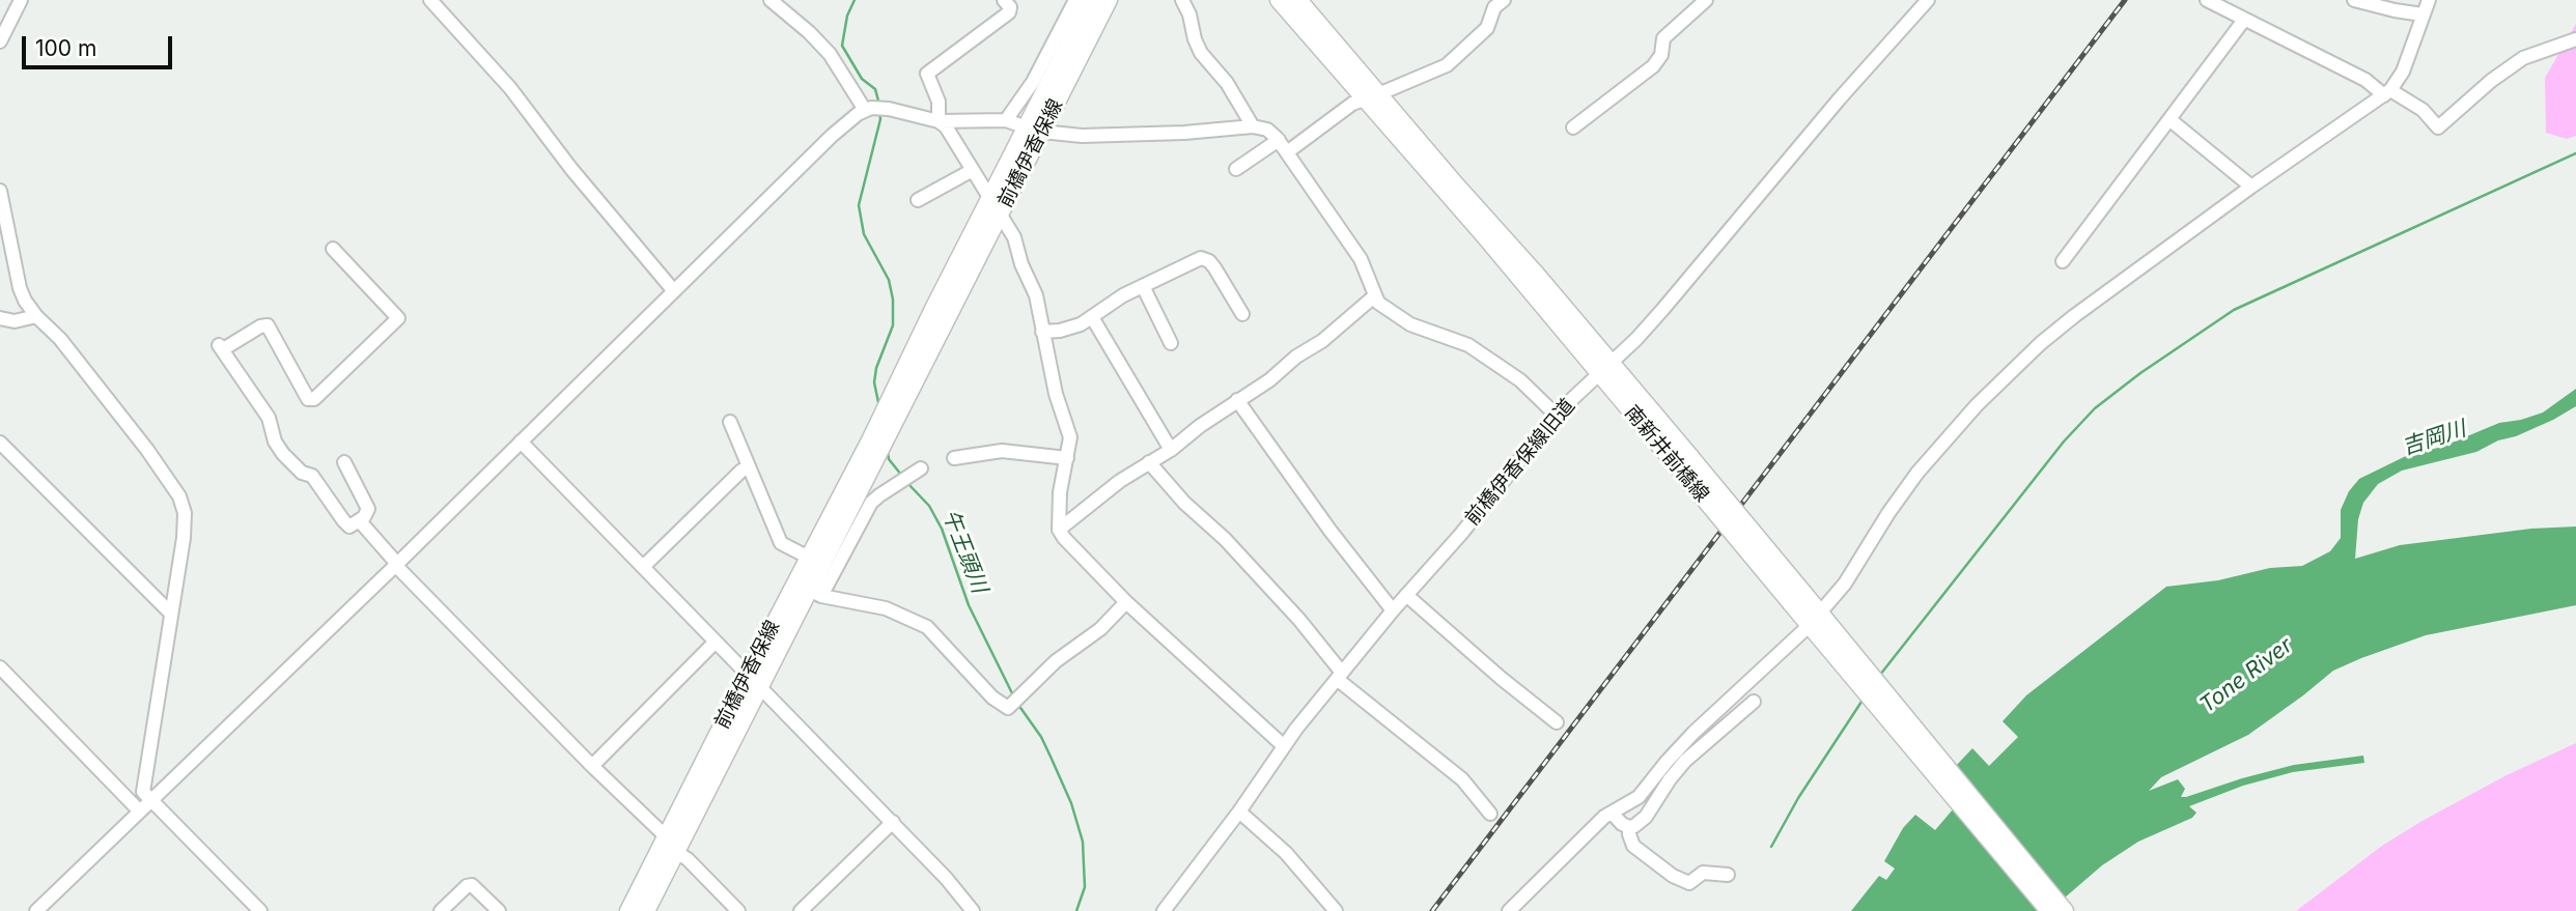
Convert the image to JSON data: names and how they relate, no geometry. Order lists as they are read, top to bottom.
{
  "streets": {
    "main road": ["前橋伊香保線", "南新井前橋線"],
    "street": ["前橋伊香保線旧道"]
  },
  "crossings": [
    ["南新井前橋線", "前橋伊香保線旧道"]
  ],
  "water": ["吉岡川", "午王頭川", "Tone River"],
  "scale_bar": "100 m"
}
